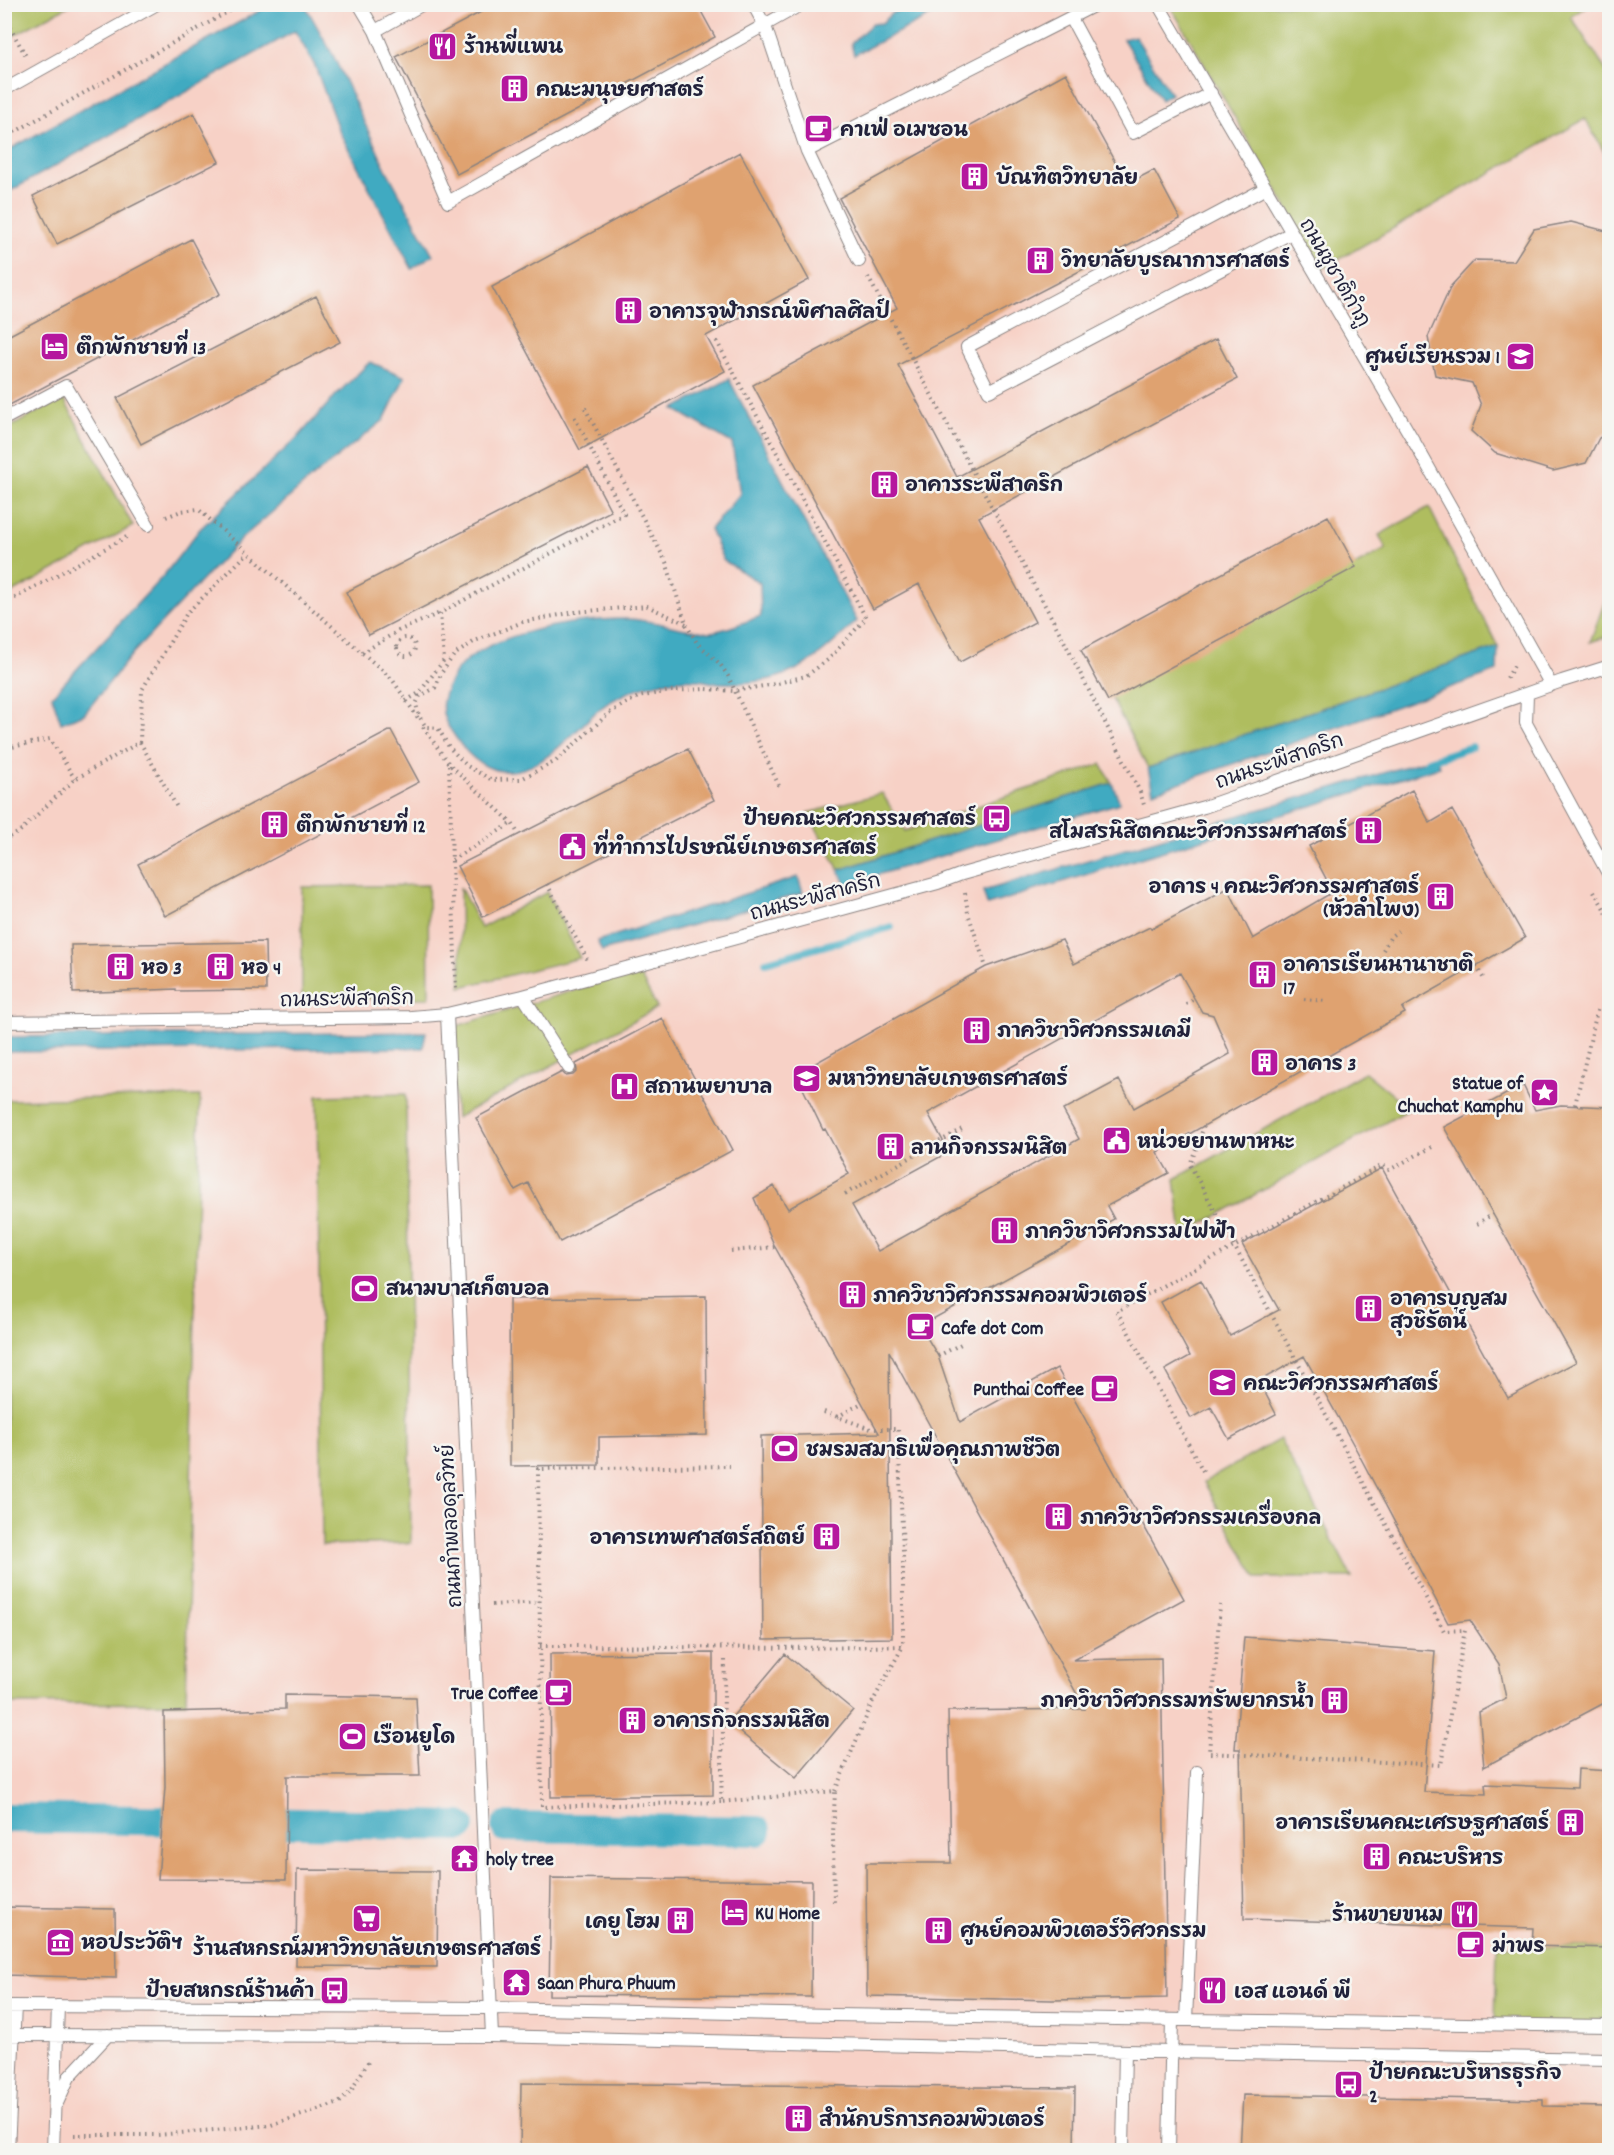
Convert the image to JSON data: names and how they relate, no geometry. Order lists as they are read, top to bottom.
{
  "streets": {
    "lane": ["ถนนชูชาติกำภู", "ถนนระพีสาคริก", "ถนนกำพลอดุลวิทย์"]
  },
  "crossings": [
    ["ถนนชูชาติกำภู", "ถนนระพีสาคริก"],
    ["ถนนระพีสาคริก", "ถนนกำพลอดุลวิทย์"]
  ],
  "places": {
    "restaurant": ["ร้านพี่แพน", "ร้านขายขนม", "เอส แอนด์ พี"],
    "building": [
      "คณะมนุษยศาสตร์",
      "บัณฑิตวิทยาลัย",
      "วิทยาลัยบูรณาการศาสตร์",
      "อาคารจุฬาภรณ์พิศาลศิลป์",
      "อาคารระพีสาคริก",
      "ตึกพักชายที่ 12",
      "สโมสรนิสิตคณะวิศวกรรมศาสตร์",
      "อาคาร 4 คณะวิศวกรรมศาสตร์ (หัวลำโพง)",
      "หอ 3",
      "หอ 4",
      "อาคารเรียนนานาชาติ 17",
      "ภาควิชาวิศวกรรมเคมี",
      "อาคาร 3",
      "ลานกิจกรรมนิสิต",
      "ภาควิชาวิศวกรรมไฟฟ้า",
      "ภาควิชาวิศวกรรมคอมพิวเตอร์",
      "อาคารบุญสม สุวชิรัตน์",
      "ภาควิชาวิศวกรรมเครื่องกล",
      "อาคารเทพศาสตร์สถิตย์",
      "ภาควิชาวิศวกรรมทรัพยากรน้ำ",
      "อาคารกิจกรรมนิสิต",
      "อาคารเรียนคณะเศรษฐศาสตร์",
      "คณะบริหาร",
      "เคยู โฮม",
      "ศูนย์คอมพิวเตอร์วิศวกรรม",
      "สำนักบริการคอมพิวเตอร์"
    ],
    "cafe": [
      "คาเฟ่ อเมซอน",
      "Cafe dot Com",
      "Punthai Coffee",
      "True Coffee",
      "ม่าพร"
    ],
    "hotel": ["ตึกพักชายที่ 13", "KU Home"],
    "school or university": ["ศูนย์เรียนรวม 1", "มหาวิทยาลัยเกษตรศาสตร์", "คณะวิศวกรรมศาสตร์"],
    "bus stop": ["ป้ายคณะวิศวกรรมศาสตร์", "ป้ายสหกรณ์ร้านค้า", "ป้ายคณะบริหารธุรกิจ 2"],
    "public building": ["ที่ทำการไปรษณีย์เกษตรศาสตร์", "หน่วยยานพาหนะ"],
    "hospital": ["สถานพยาบาล"],
    "place": ["Statue of Chuchat Kamphu"],
    "sports": ["สนามบาสเก็ตบอล", "ชมรมสมาธิเพื่อคุณภาพชีวิต", "เรือนยูโด"],
    "temple": ["holy tree", "Saan Phura Phuum"],
    "supermarket": ["ร้านสหกรณ์มหาวิทยาลัยเกษตรศาสตร์"],
    "museum": ["หอประวัติฯ"]
  }
}
